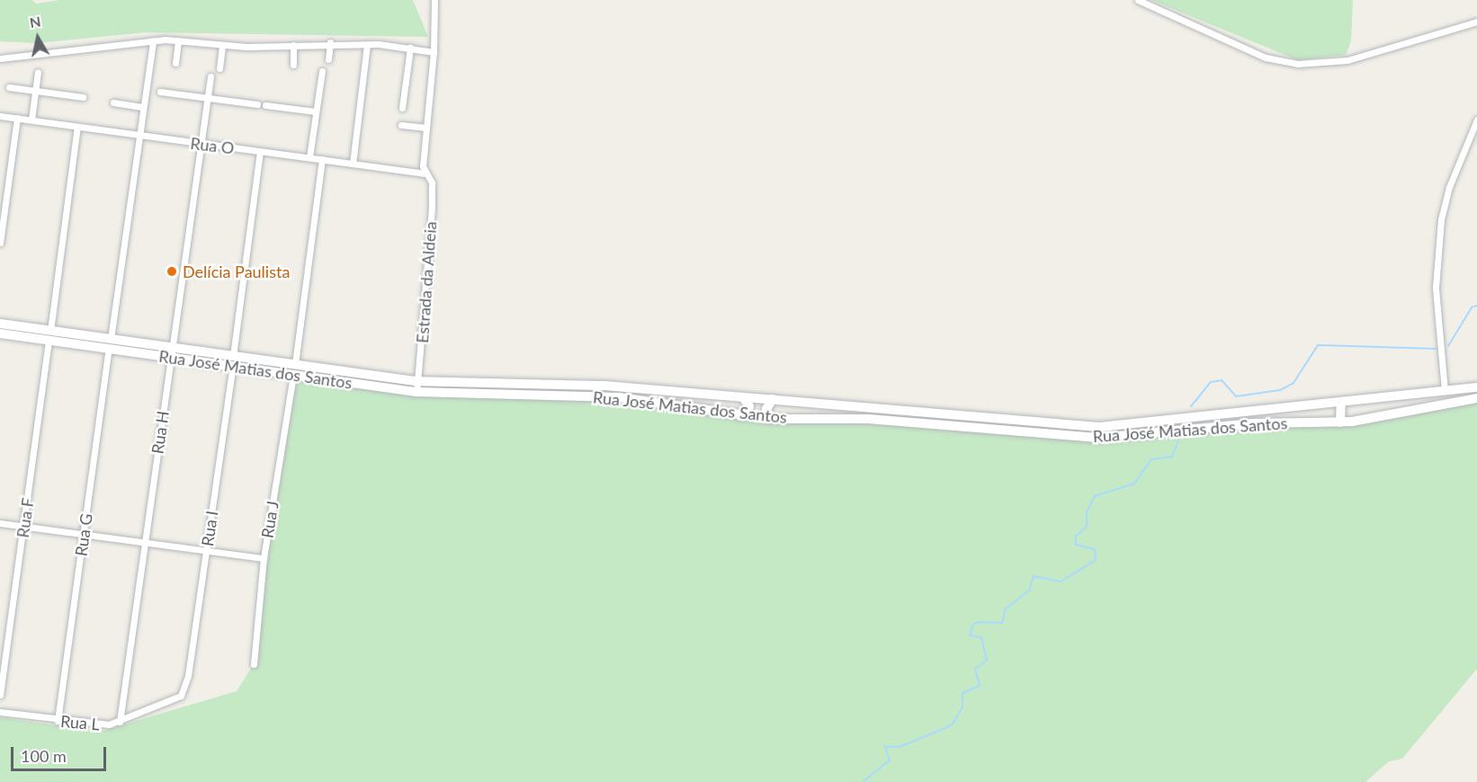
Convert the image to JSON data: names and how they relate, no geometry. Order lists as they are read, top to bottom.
{
  "streets": {
    "main road": ["Rua José Matias dos Santos"],
    "street": [
      "Rua O",
      "Estrada da Aldeia",
      "Rua H",
      "Rua F",
      "Rua J",
      "Rua I",
      "Rua G",
      "Rua L"
    ]
  },
  "crossings": [
    ["Rua O", "Estrada da Aldeia"],
    ["Rua O", "Rua H"],
    ["Rua O", "Rua F"],
    ["Rua O", "Rua G"],
    ["Estrada da Aldeia", "Rua José Matias dos Santos"],
    ["Rua José Matias dos Santos", "Rua H"],
    ["Rua José Matias dos Santos", "Rua F"],
    ["Rua José Matias dos Santos", "Rua J"],
    ["Rua José Matias dos Santos", "Rua I"],
    ["Rua José Matias dos Santos", "Rua G"],
    ["Rua H", "Rua L"],
    ["Rua I", "Rua L"],
    ["Rua G", "Rua L"]
  ],
  "places": ["Delícia Paulista"],
  "scale_bar": "100 m",
  "north": "top"
}
